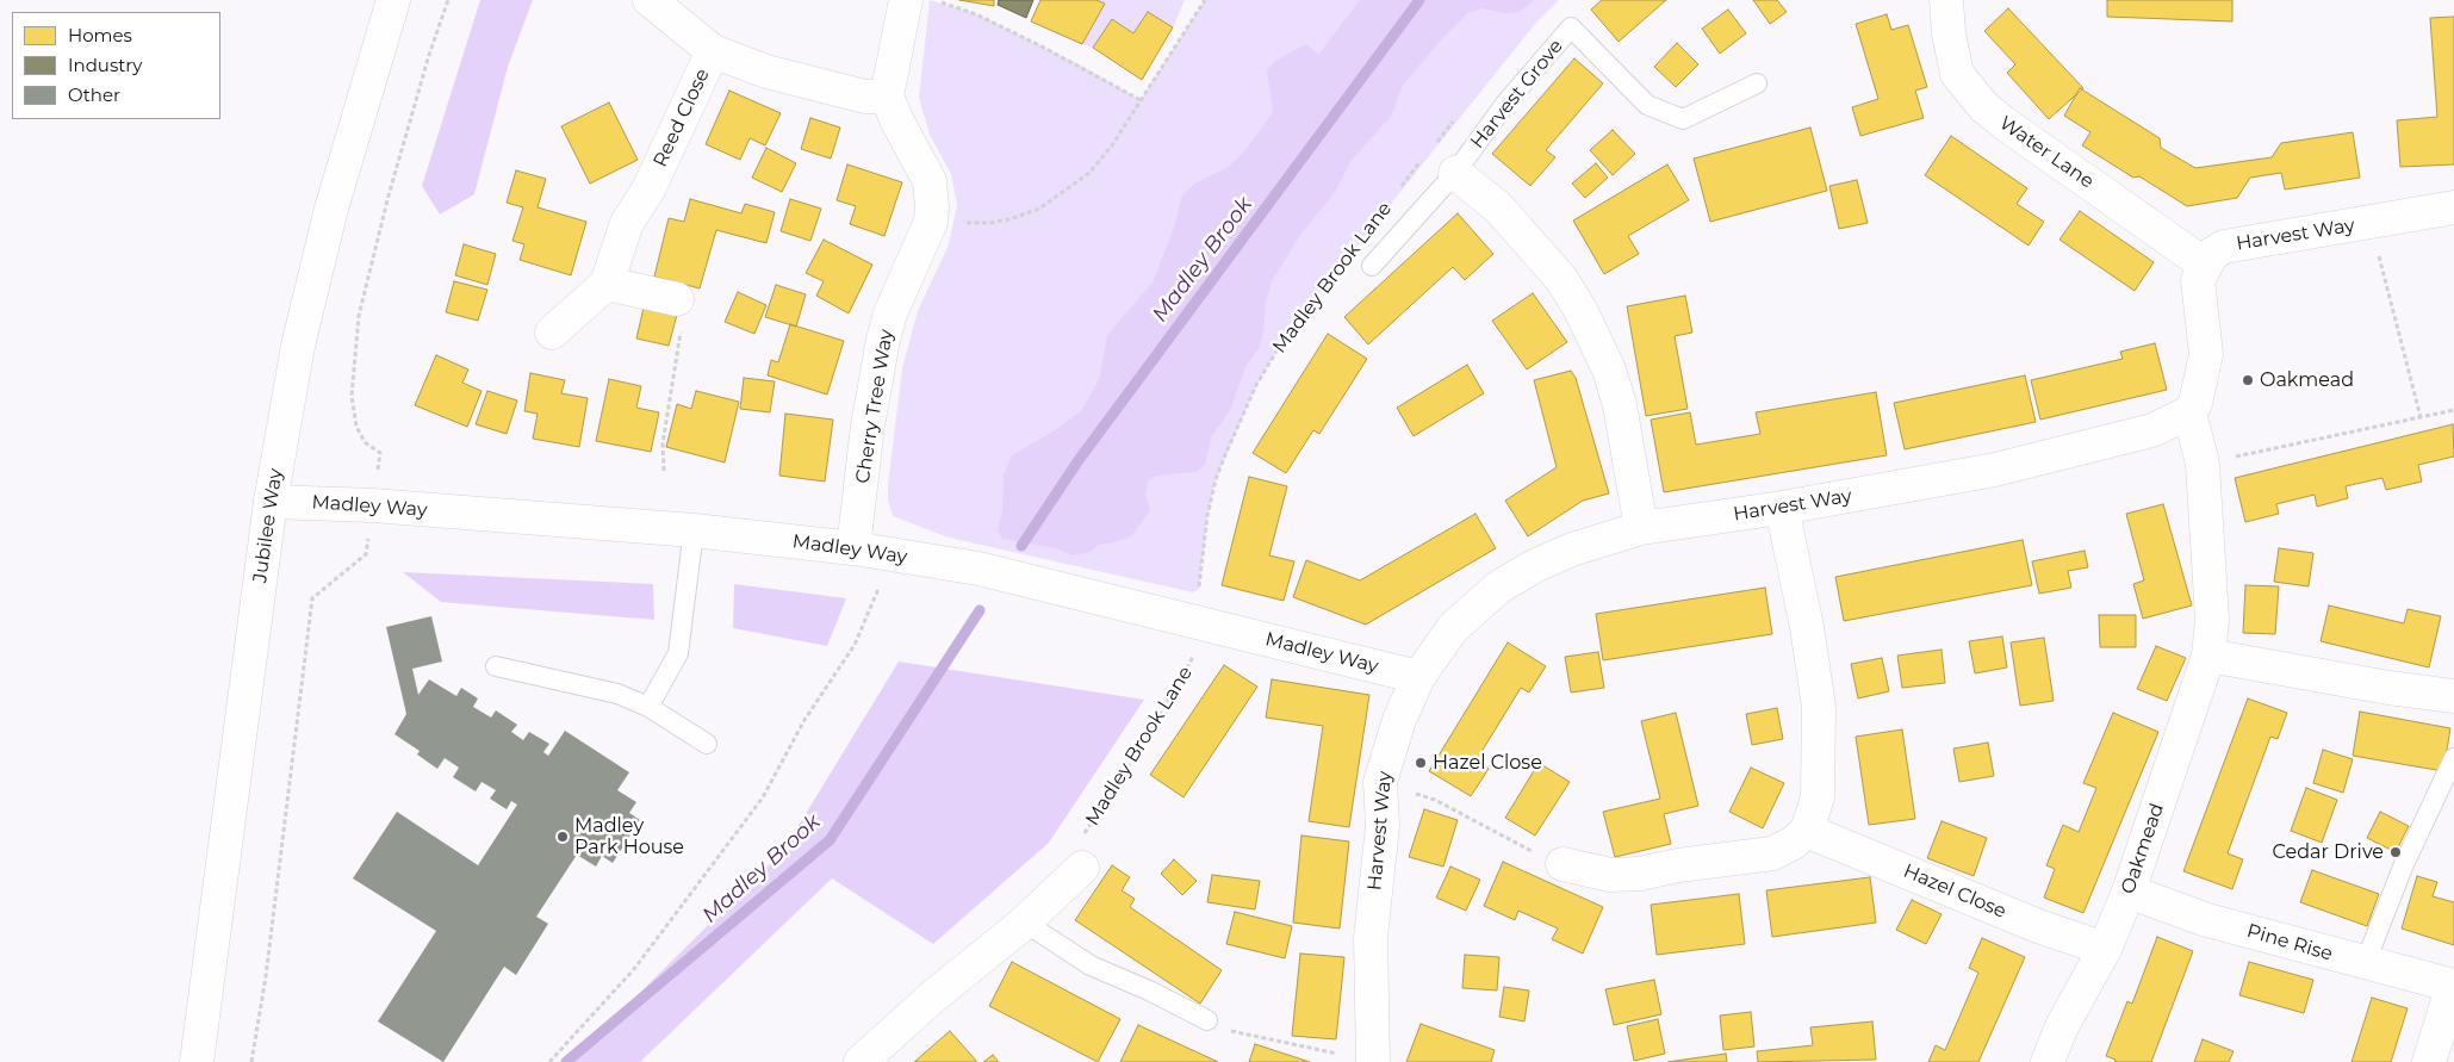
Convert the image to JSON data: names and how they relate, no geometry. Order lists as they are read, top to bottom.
{
  "streets": {
    "street": [
      "Reed Close",
      "Water Lane",
      "Harvest Way",
      "Cherry Tree Way",
      "Madley Way",
      "Jubilee Way",
      "Oakmead",
      "Hazel Close",
      "Pine Rise"
    ],
    "lane": ["Harvest Grove"],
    "path": ["Madley Brook Lane"]
  },
  "crossings": [
    ["Reed Close", "Cherry Tree Way"],
    ["Water Lane", "Harvest Way"],
    ["Harvest Way", "Madley Way"],
    ["Harvest Way", "Oakmead"],
    ["Madley Brook Lane", "Madley Way"],
    ["Cherry Tree Way", "Madley Way"],
    ["Madley Way", "Jubilee Way"],
    ["Oakmead", "Hazel Close"],
    ["Oakmead", "Pine Rise"]
  ],
  "water": ["Madley Brook"],
  "places": [
    "Oakmead",
    "Hazel Close",
    "Madley Park House",
    "Cedar Drive"
  ],
  "legend": ["Homes", "Industry", "Other"]
}
